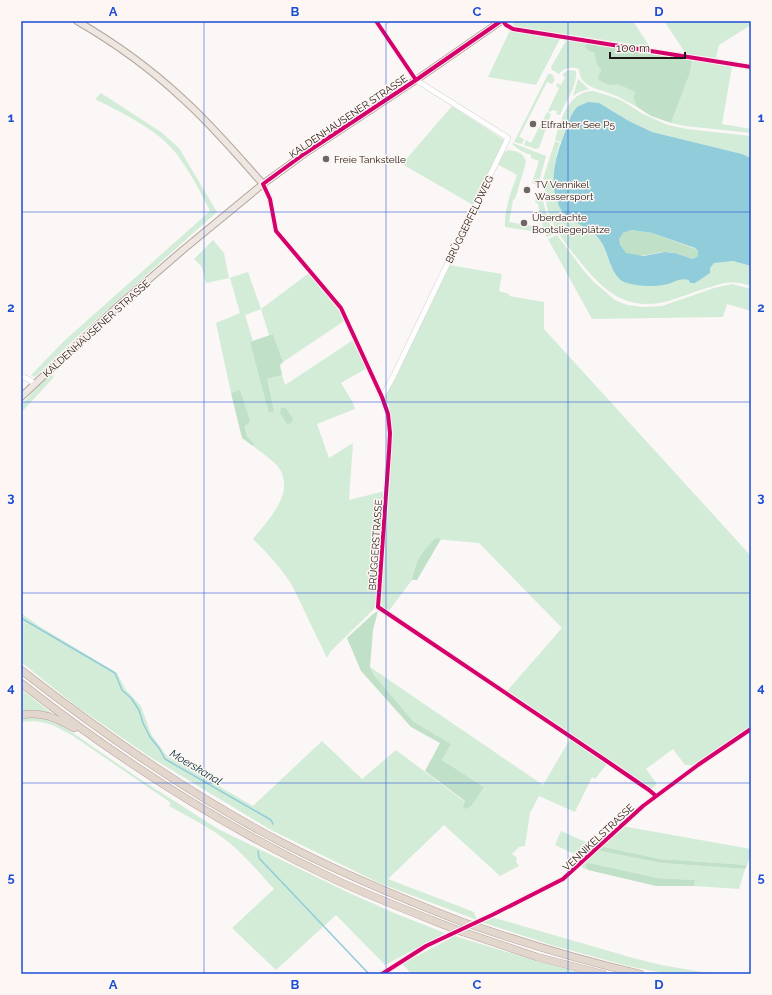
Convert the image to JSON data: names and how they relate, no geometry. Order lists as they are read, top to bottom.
{
  "streets": {
    "main road": ["KALDENHAUSENER STRASSE"],
    "street": ["BRÜGGERFELDWEG", "BRÜGGERSTRASSE", "VENNIKELSTRASSE"]
  },
  "crossings": [
    ["KALDENHAUSENER STRASSE", "BRÜGGERFELDWEG"],
    ["KALDENHAUSENER STRASSE", "BRÜGGERSTRASSE"],
    ["BRÜGGERFELDWEG", "BRÜGGERSTRASSE"],
    ["BRÜGGERSTRASSE", "VENNIKELSTRASSE"]
  ],
  "water": ["Moerskanal"],
  "places": [
    "Elfrather See P5",
    "Freie Tankstelle",
    "TV Vennikel Wassersport",
    "Überdachte Bootsliegeplätze"
  ],
  "scale_bar": "100 m",
  "grid": {
    "columns": [
      "A",
      "B",
      "C",
      "D"
    ],
    "rows": [
      "1",
      "2",
      "3",
      "4",
      "5"
    ]
  }
}
